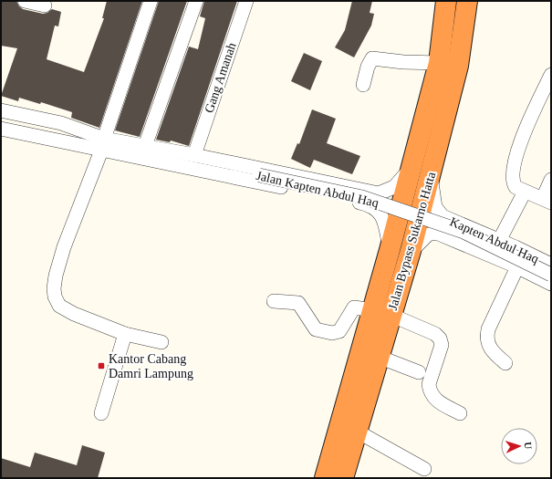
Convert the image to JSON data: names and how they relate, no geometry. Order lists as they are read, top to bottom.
{
  "streets": {
    "highway": ["Jalan Bypass Sukarno Hatta"],
    "street": ["Gang Amanah", "Jalan Kapten Abdul Haq", "Kapten Abdul Haq"]
  },
  "crossings": [
    ["Gang Amanah", "Jalan Kapten Abdul Haq"],
    ["Jalan Kapten Abdul Haq", "Jalan Bypass Sukarno Hatta"],
    ["Kapten Abdul Haq", "Jalan Bypass Sukarno Hatta"]
  ],
  "places": {
    "transit": ["Kantor Cabang Damri Lampung"]
  },
  "north": "right"
}
